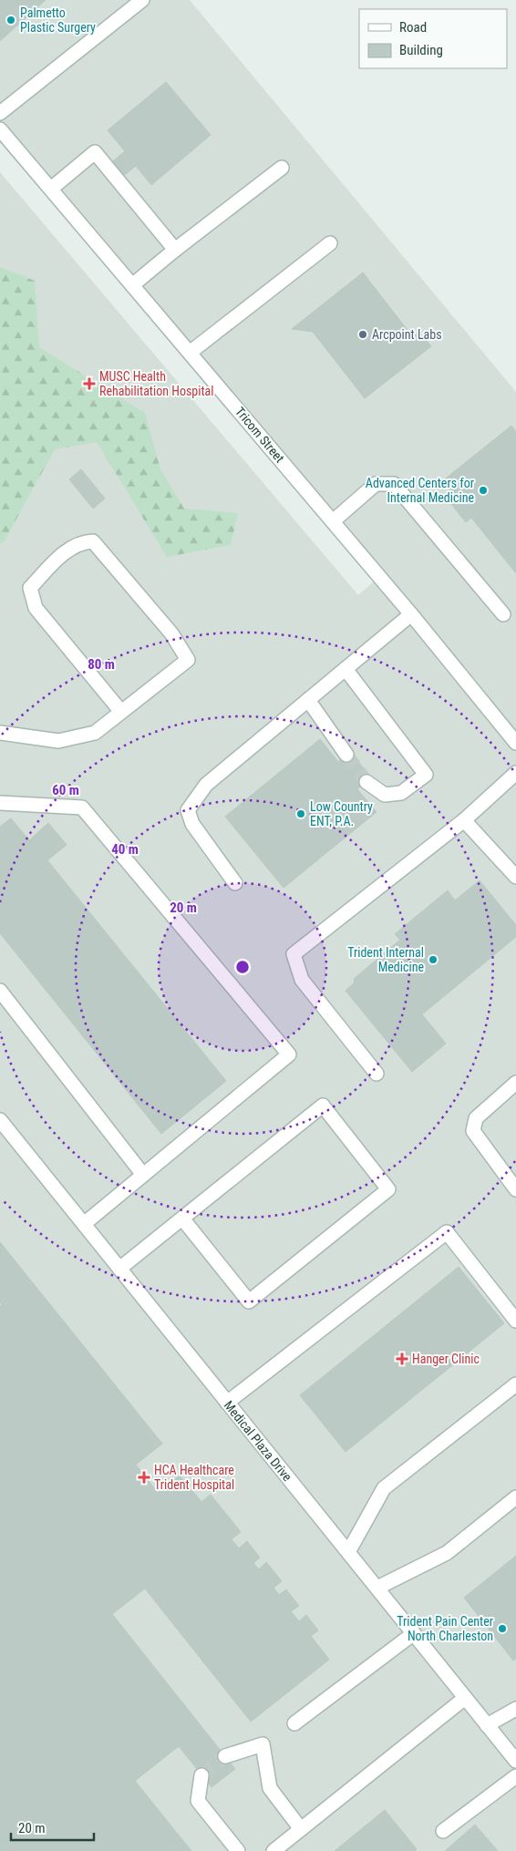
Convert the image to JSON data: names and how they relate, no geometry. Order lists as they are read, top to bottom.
{
  "streets": {
    "street": ["Tricom Street", "Medical Plaza Drive"]
  },
  "places": {
    "other": [
      "Palmetto Plastic Surgery",
      "Arcpoint Labs",
      "Advanced Centers for Internal Medicine",
      "Low Country ENT, P.A.",
      "Trident Internal Medicine",
      "Trident Pain Center North Charleston"
    ],
    "health": ["MUSC Health Rehabilitation Hospital", "Hanger Clinic", "HCA Healthcare Trident Hospital"]
  },
  "legend": ["Road", "Building"],
  "scale_bar": "20 m",
  "rings": [
    "80 m",
    "60 m",
    "40 m",
    "20 m"
  ]
}
